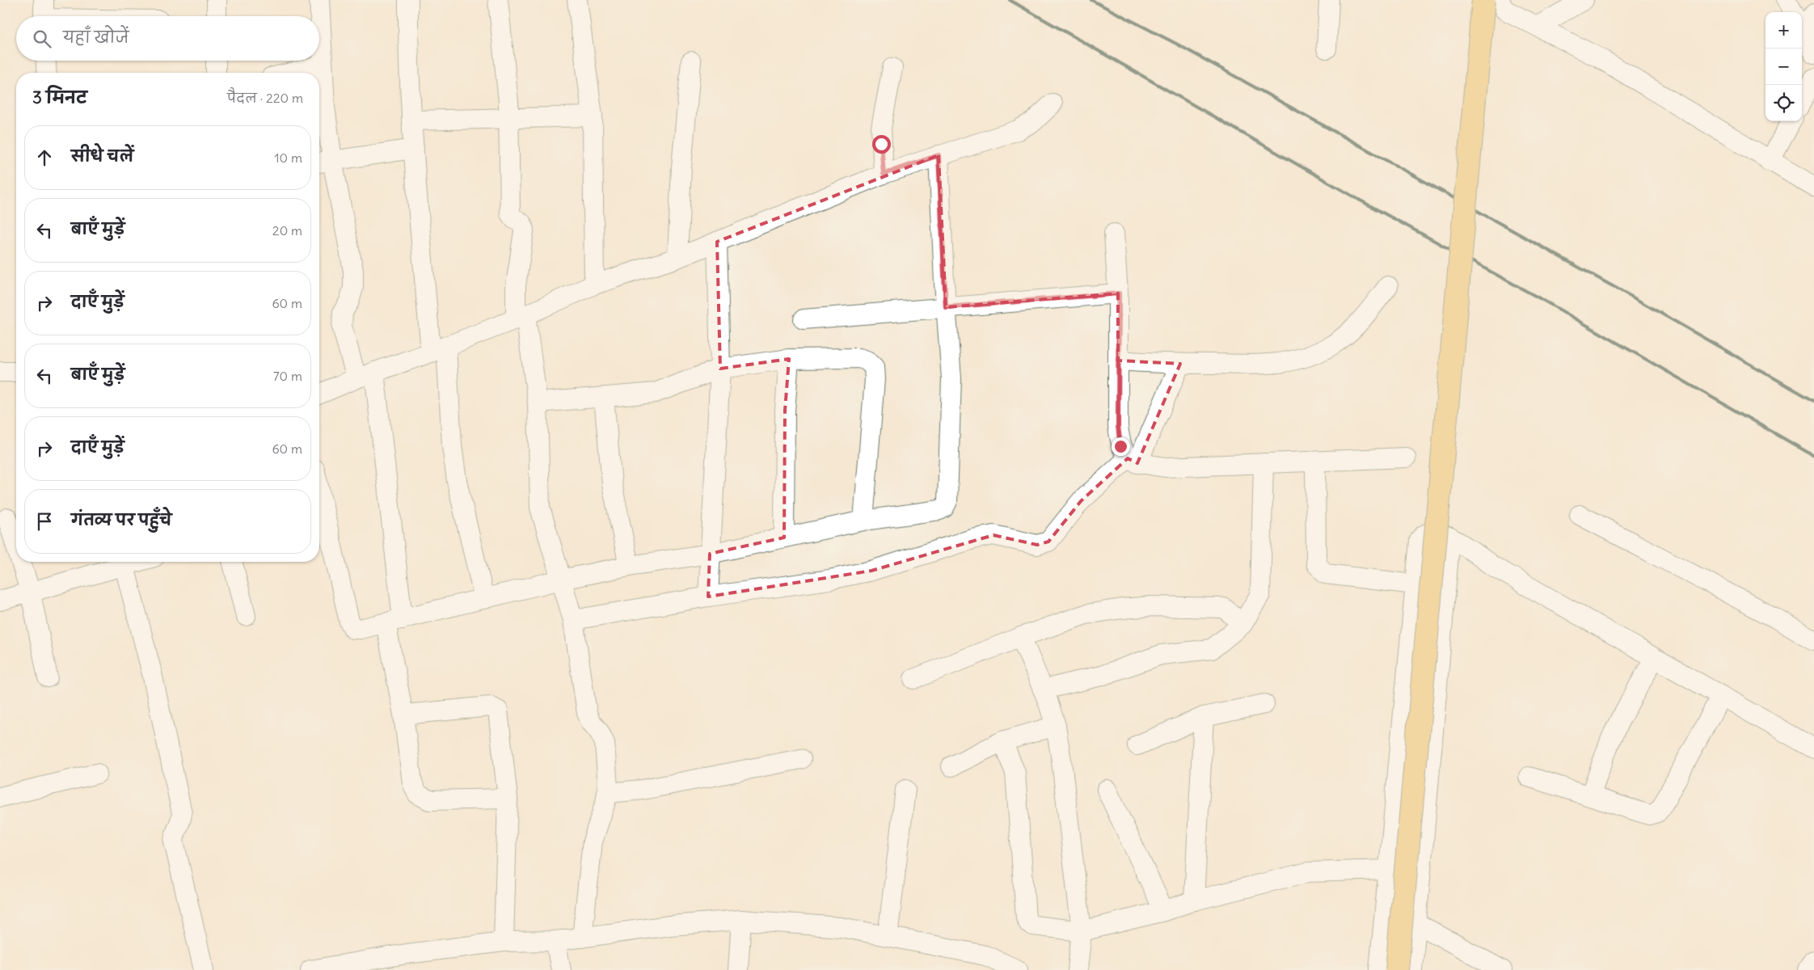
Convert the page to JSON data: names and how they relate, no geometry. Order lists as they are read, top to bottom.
{
  "page": {
    "map_buttons": ["+", "−"],
    "search": "यहाँ खोजें",
    "heading": ["3 मिनट", "पैदल · 220 m"],
    "list": [
      ["सीधे चलें", "10 m"],
      ["बाएँ मुड़ें", "20 m"],
      ["दाएँ मुड़ें", "60 m"],
      ["बाएँ मुड़ें", "70 m"],
      ["दाएँ मुड़ें", "60 m"],
      "गंतव्य पर पहुँचे"
    ]
  }
}
